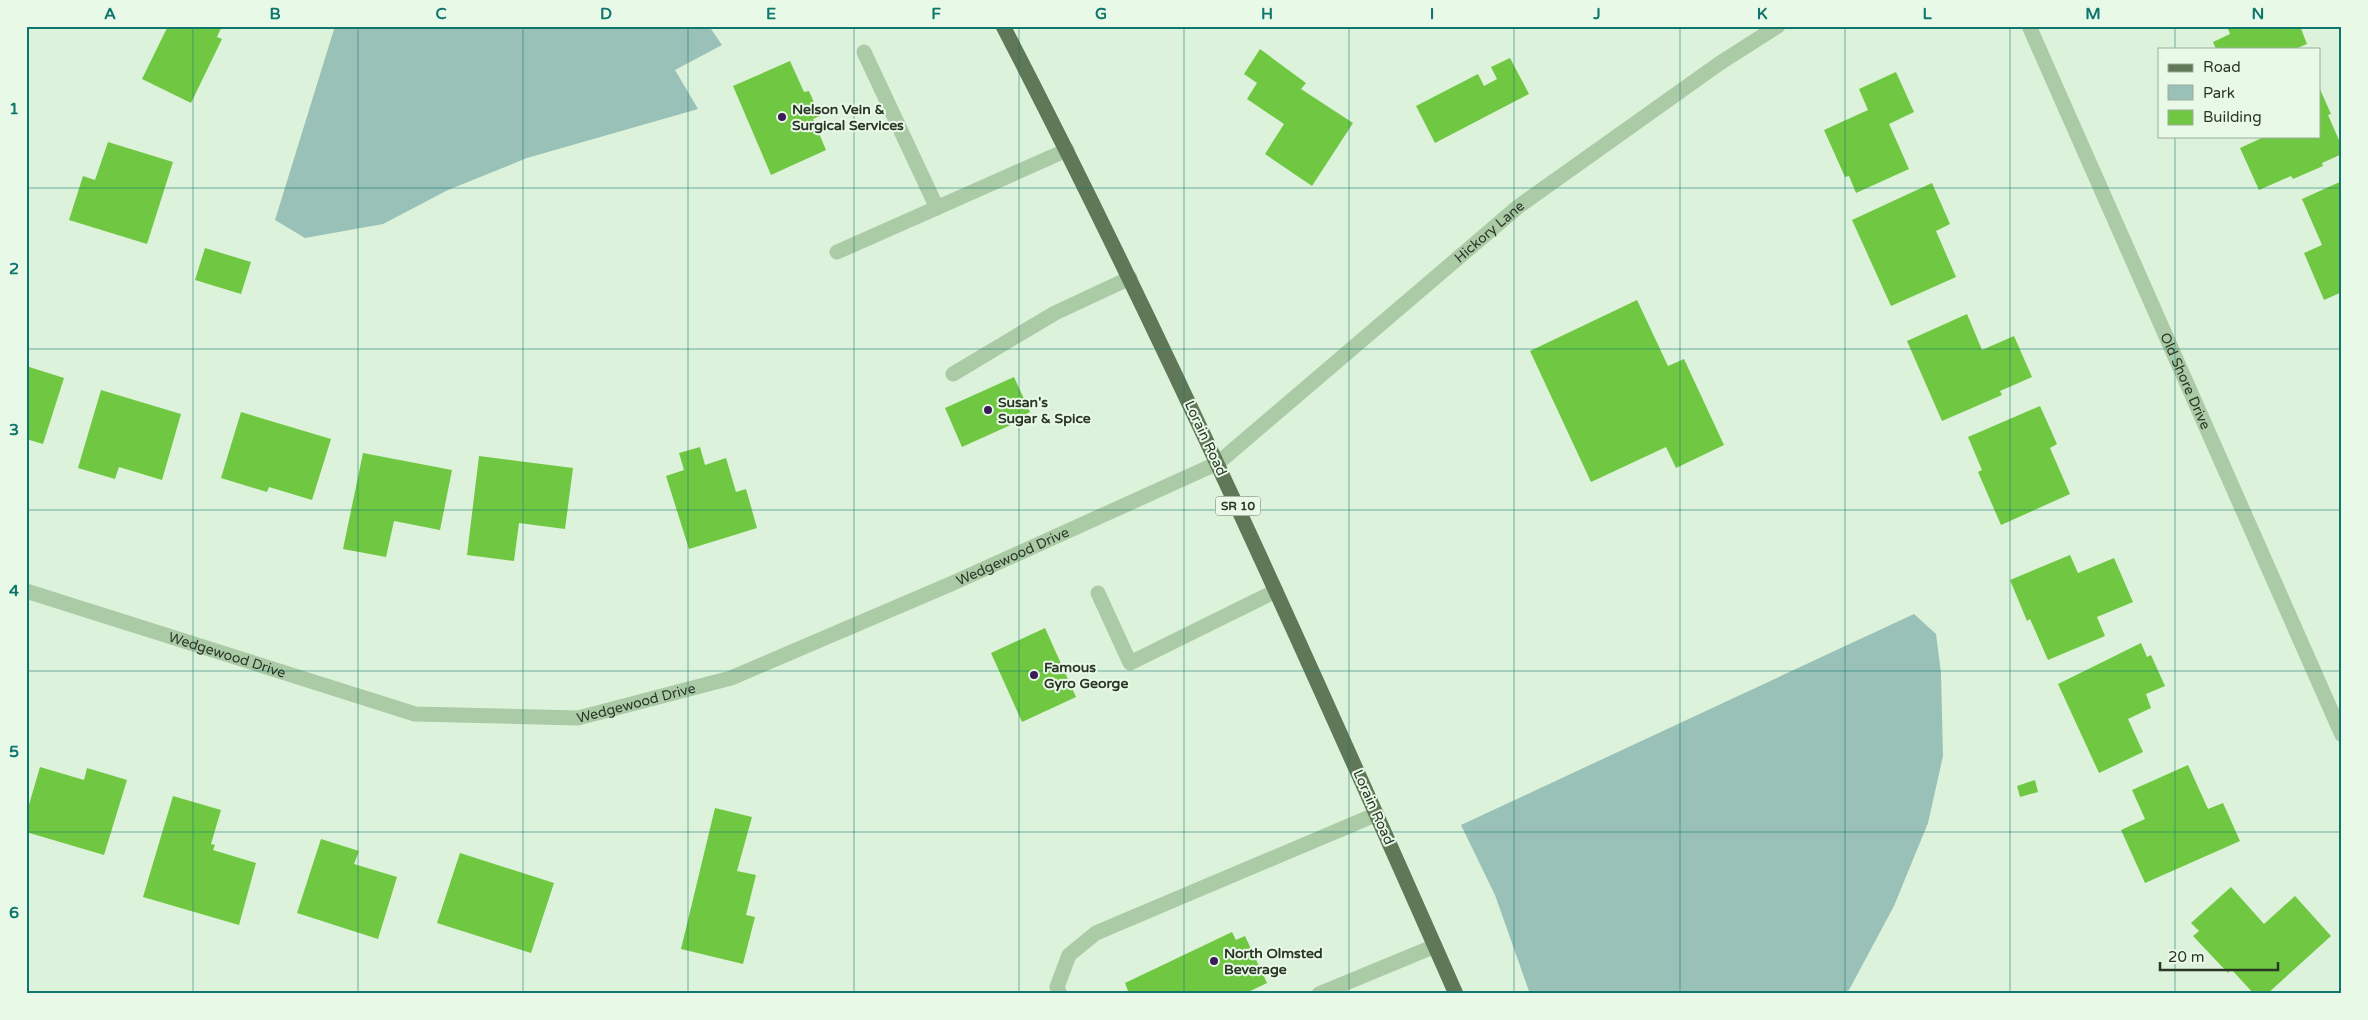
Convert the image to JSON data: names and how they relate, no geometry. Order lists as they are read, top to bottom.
{
  "streets": {
    "main road": ["Lorain Road", "SR 10"],
    "street": ["Hickory Lane", "Old Shore Drive", "Wedgewood Drive"]
  },
  "crossings": [
    ["Hickory Lane", "Lorain Road"],
    ["Hickory Lane", "Wedgewood Drive"],
    ["Lorain Road", "Wedgewood Drive"]
  ],
  "places": [
    "Nelson Vein & Surgical Services",
    "Susan's Sugar & Spice",
    "Famous Gyro George",
    "North Olmsted Beverage"
  ],
  "legend": ["Road", "Park", "Building"],
  "scale_bar": "20 m",
  "grid": {
    "columns": [
      "A",
      "B",
      "C",
      "D",
      "E",
      "F",
      "G",
      "H",
      "I",
      "J",
      "K",
      "L",
      "M",
      "N"
    ],
    "rows": [
      "1",
      "2",
      "3",
      "4",
      "5",
      "6"
    ]
  }
}
